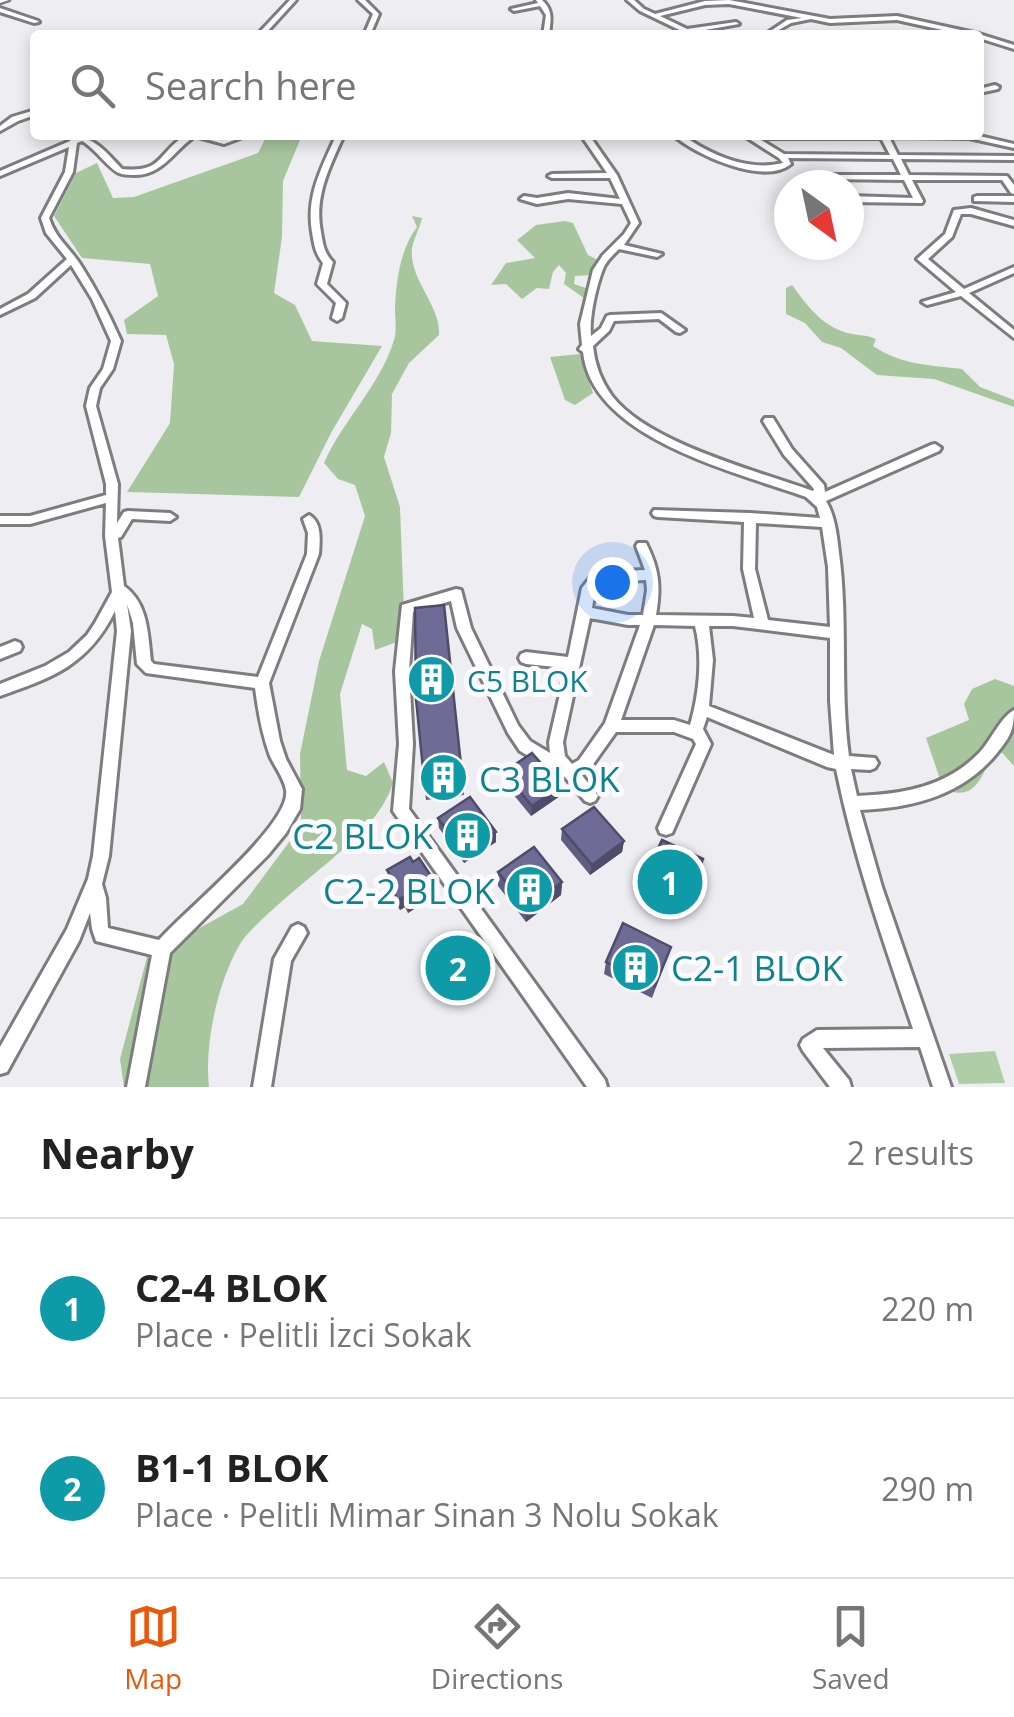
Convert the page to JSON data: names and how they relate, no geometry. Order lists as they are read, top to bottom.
{
  "places": {
    "building": [
      "C5 BLOK",
      "C3 BLOK",
      "C2 BLOK",
      "C2-2 BLOK",
      "C2-1 BLOK"
    ]
  },
  "north": "bottom right",
  "page": {
    "search": "Search here",
    "pins": ["1", "2"],
    "heading": ["Nearby", "2 results"],
    "list": [
      {
        "mark": "1",
        "name": "C2-4 BLOK",
        "note": "Place · Pelitli İzci Sokak",
        "value": "220 m"
      },
      {
        "mark": "2",
        "name": "B1-1 BLOK",
        "note": "Place · Pelitli Mimar Sinan 3 Nolu Sokak",
        "value": "290 m"
      }
    ],
    "nav": ["Map", "Directions", "Saved"]
  }
}
